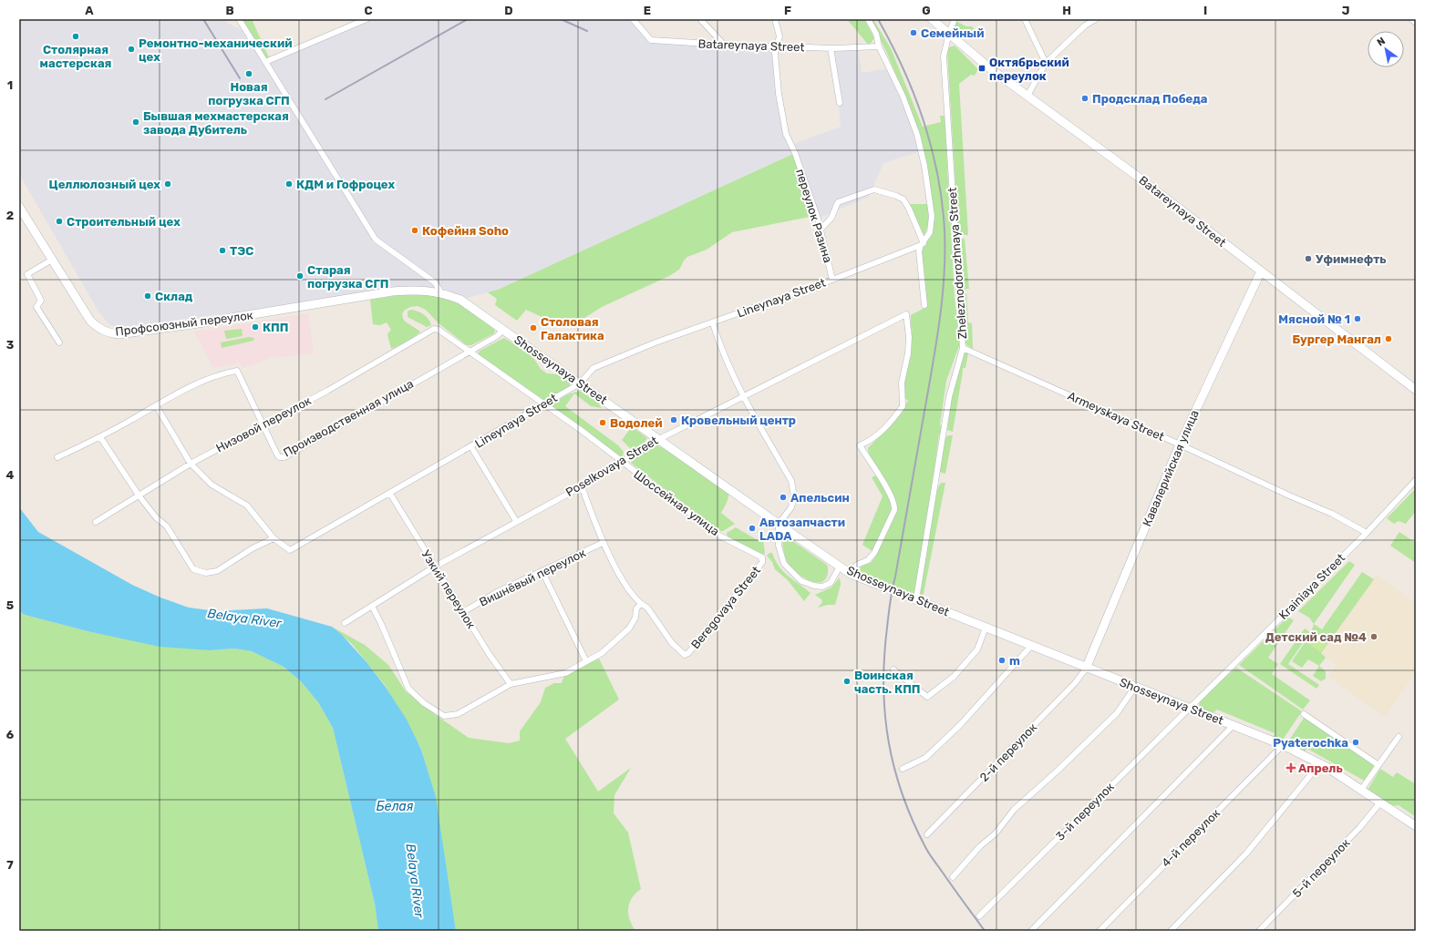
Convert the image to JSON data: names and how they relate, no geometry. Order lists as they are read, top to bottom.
{
  "streets": {
    "main road": [
      "Batareynaya Street",
      "Профсоюзный переулок",
      "Shosseynaya Street",
      "Кавалерийская улица"
    ],
    "street": [
      "переулок Разина",
      "Zheleznodorozhnaya Street",
      "Lineynaya Street",
      "Armeyskaya Street",
      "Производственная улица",
      "Низовой переулок",
      "Poselkovaya Street",
      "Шоссейная улица",
      "Вишнёвый переулок",
      "Krainiaya Street",
      "Узкий переулок",
      "Beregovaya Street",
      "2-й переулок",
      "3-й переулок",
      "4-й переулок",
      "5-й переулок"
    ]
  },
  "crossings": [
    ["Batareynaya Street", "переулок Разина"],
    ["Batareynaya Street", "Zheleznodorozhnaya Street"],
    ["Batareynaya Street", "Кавалерийская улица"],
    ["переулок Разина", "Lineynaya Street"],
    ["Zheleznodorozhnaya Street", "Lineynaya Street"],
    ["Zheleznodorozhnaya Street", "Shosseynaya Street"],
    ["Zheleznodorozhnaya Street", "Armeyskaya Street"],
    ["Lineynaya Street", "Shosseynaya Street"],
    ["Lineynaya Street", "Шоссейная улица"],
    ["Lineynaya Street", "Узкий переулок"],
    ["Профсоюзный переулок", "Shosseynaya Street"],
    ["Shosseynaya Street", "Производственная улица"],
    ["Shosseynaya Street", "Poselkovaya Street"],
    ["Shosseynaya Street", "Кавалерийская улица"],
    ["Shosseynaya Street", "Krainiaya Street"],
    ["Shosseynaya Street", "2-й переулок"],
    ["Shosseynaya Street", "3-й переулок"],
    ["Shosseynaya Street", "4-й переулок"],
    ["Shosseynaya Street", "5-й переулок"],
    ["Armeyskaya Street", "Кавалерийская улица"],
    ["Armeyskaya Street", "Krainiaya Street"],
    ["Производственная улица", "Низовой переулок"],
    ["Производственная улица", "Шоссейная улица"],
    ["Низовой переулок", "Шоссейная улица"],
    ["Poselkovaya Street", "Шоссейная улица"],
    ["Poselkovaya Street", "Узкий переулок"],
    ["Кавалерийская улица", "2-й переулок"],
    ["Шоссейная улица", "Beregovaya Street"],
    ["Вишнёвый переулок", "Узкий переулок"],
    ["Krainiaya Street", "3-й переулок"]
  ],
  "water": ["Belaya River", "Белая"],
  "places": {
    "other": [
      "Семейный",
      "Столярная мастерская",
      "Ремонтно-механический цех",
      "Новая погрузка СГП",
      "Продсклад Победа",
      "Бывшая мехмастерская завода Дубитель",
      "Целлюлозный цех",
      "КДМ и Гофроцех",
      "Строительный цех",
      "Кофейня Soho",
      "ТЭС",
      "Уфимнефть",
      "Старая погрузка СГП",
      "Склад",
      "Мясной № 1",
      "КПП",
      "Столовая Галактика",
      "Бургер Мангал",
      "Кровельный центр",
      "Водолей",
      "Апельсин",
      "Автозапчасти LADA",
      "Детский сад №4",
      "m",
      "Воинская часть. КПП",
      "Pyaterochka"
    ],
    "transit": ["Октябрьский переулок"],
    "health": ["Апрель"]
  },
  "north": "top left",
  "grid": {
    "columns": [
      "A",
      "B",
      "C",
      "D",
      "E",
      "F",
      "G",
      "H",
      "I",
      "J"
    ],
    "rows": [
      "1",
      "2",
      "3",
      "4",
      "5",
      "6",
      "7"
    ]
  }
}
